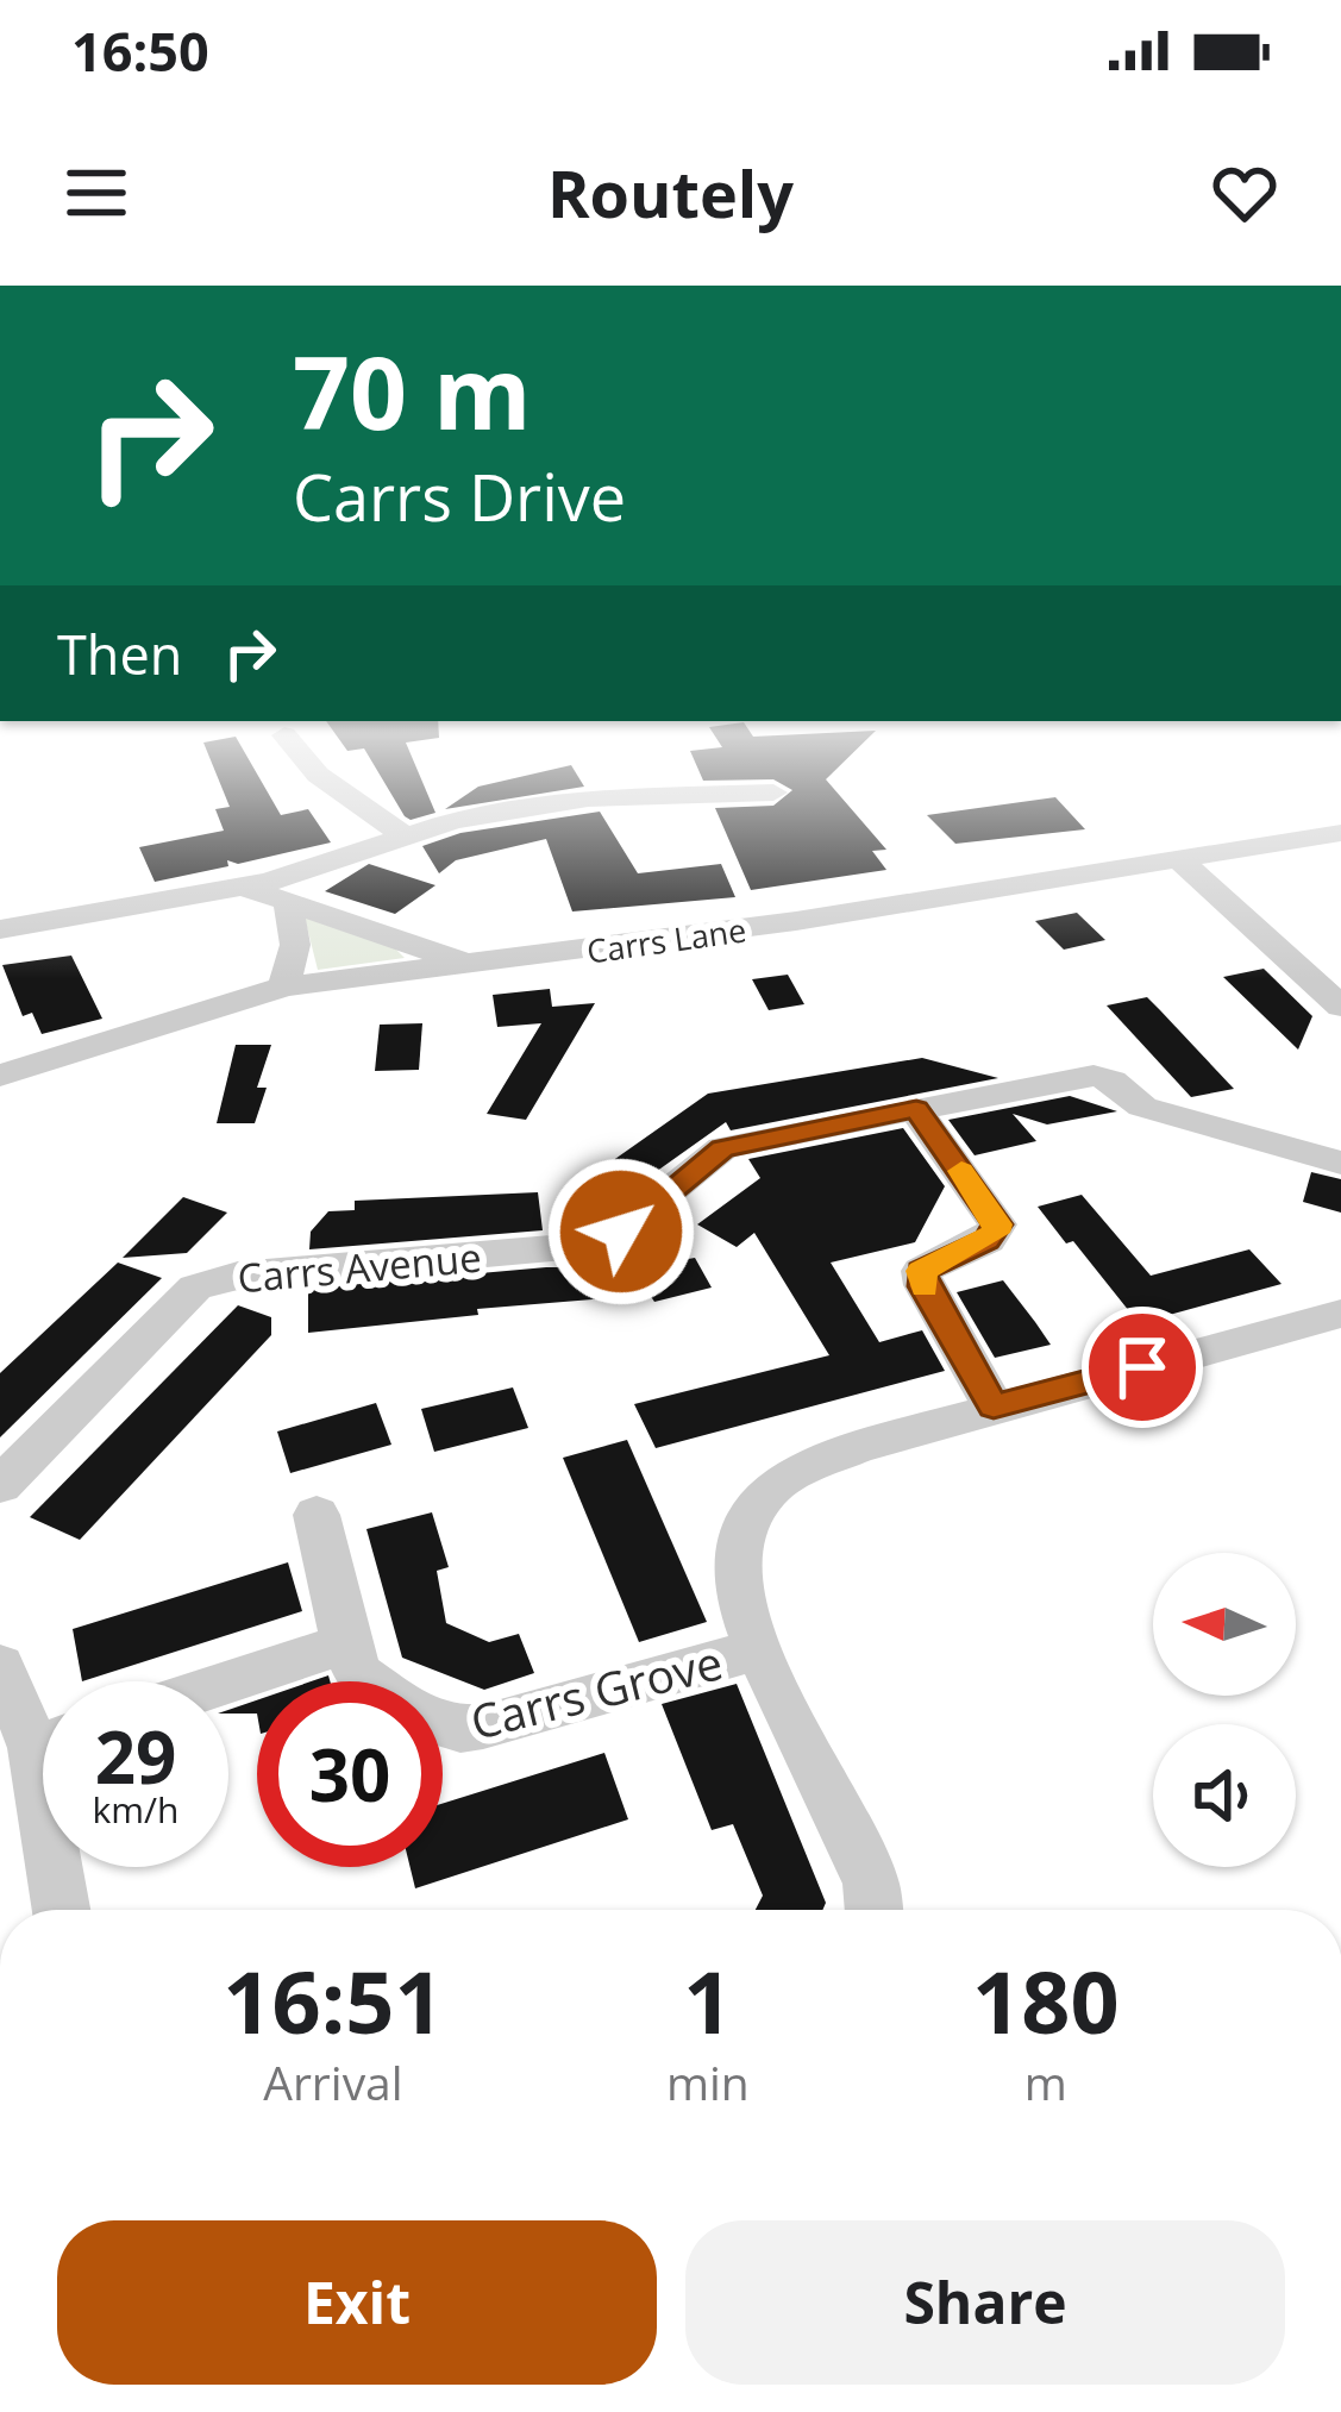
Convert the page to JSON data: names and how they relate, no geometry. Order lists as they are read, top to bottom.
{
  "streets": {
    "street": ["Carrs Lane", "Carrs Avenue", "Carrs Grove"]
  },
  "north": "left",
  "page": {
    "status": "16:50",
    "header": "Routely",
    "turn": ["70 m", "Carrs Drive"],
    "then": "Then",
    "speed": "29 km/h",
    "limit": "30",
    "eta": [
      "16:51",
      "Arrival",
      "1",
      "min",
      "180",
      "m"
    ],
    "buttons": ["Exit", "Share"]
  }
}
